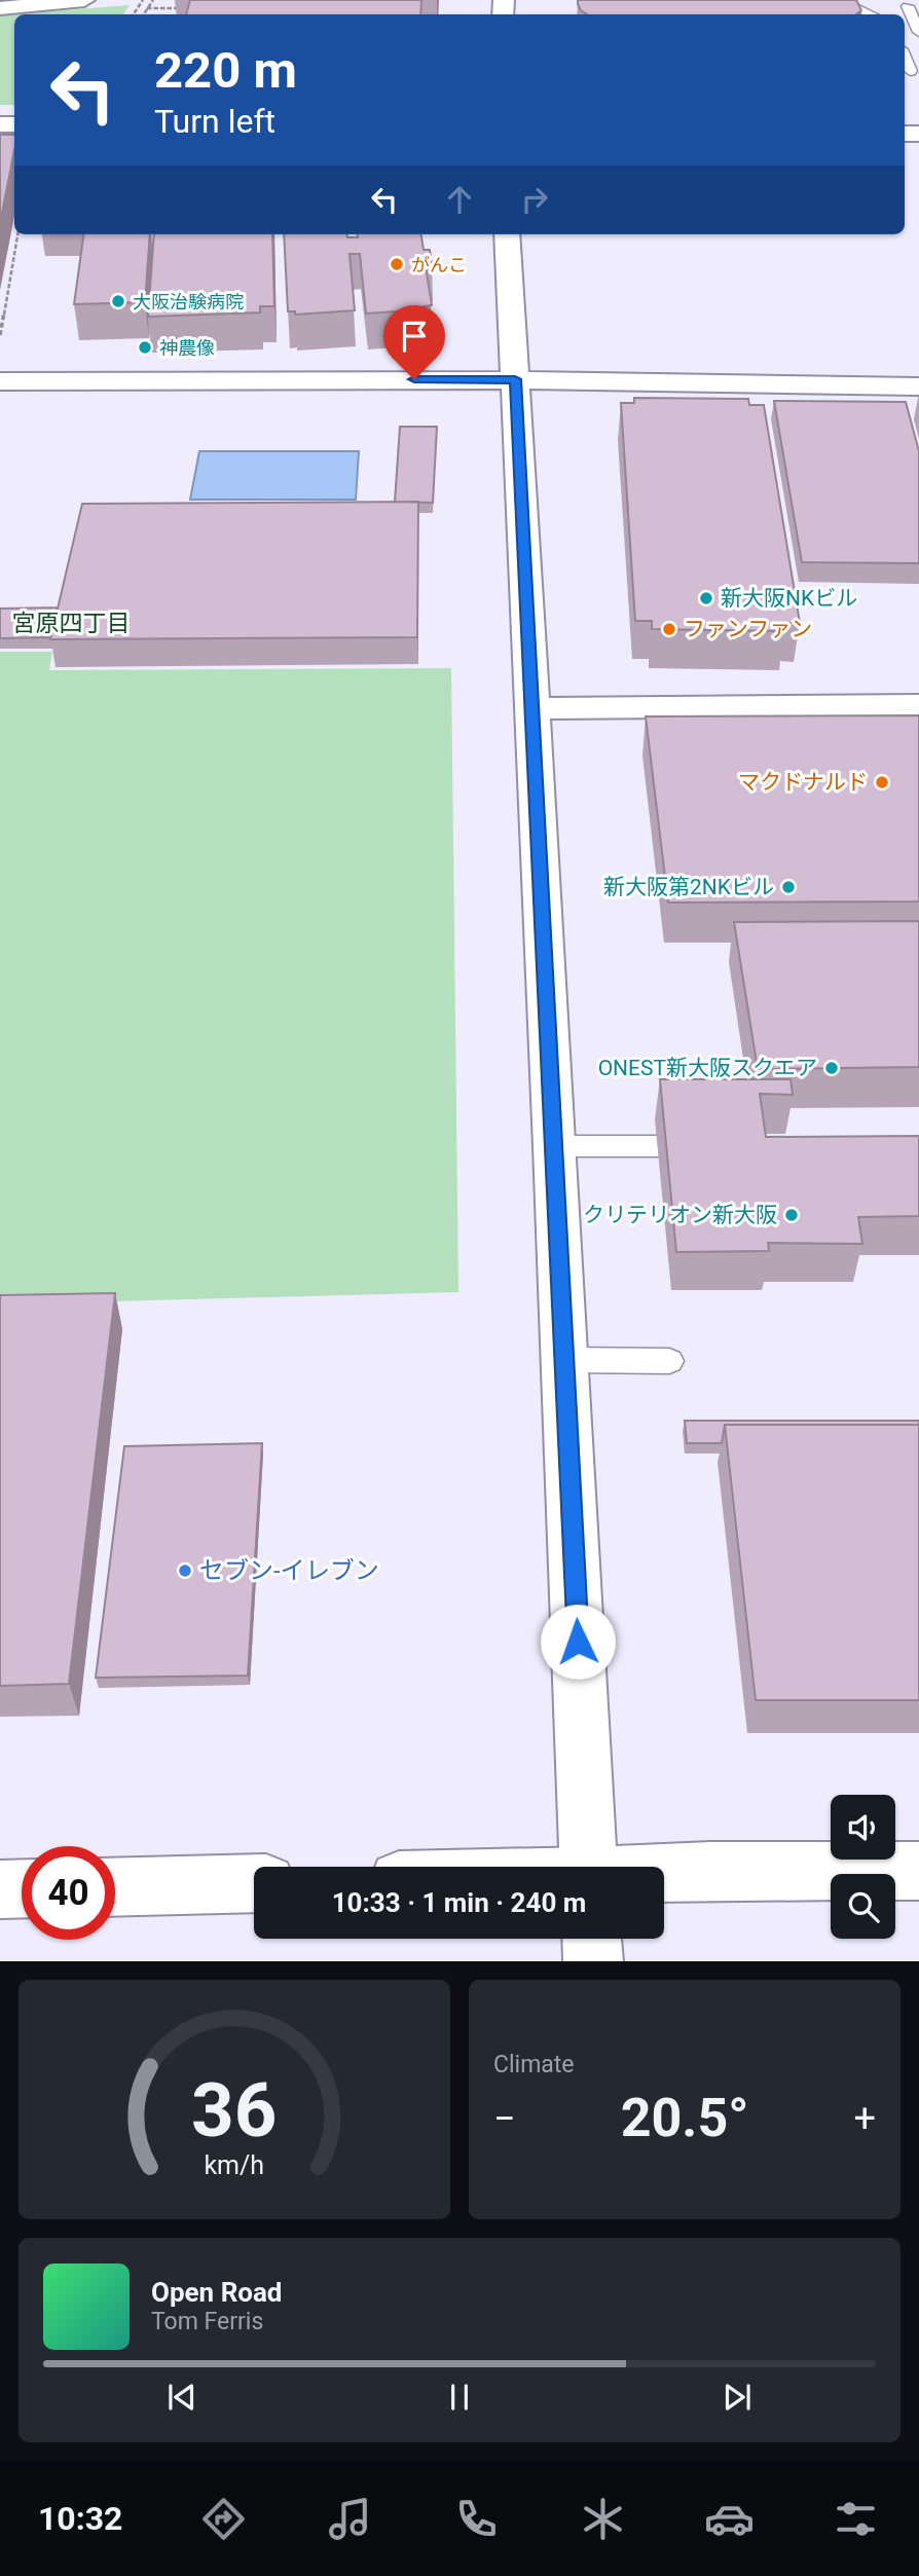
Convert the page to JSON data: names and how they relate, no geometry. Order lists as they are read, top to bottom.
{
  "districts": ["宮原四丁目"],
  "places": [
    "がんこ",
    "大阪治験病院",
    "神農像",
    "新大阪NKビル",
    "ファンファン",
    "マクドナルド",
    "新大阪第2NKビル",
    "ONEST新大阪スクエア",
    "クリテリオン新大阪",
    "セブン-イレブン"
  ],
  "page": {
    "turn": ["220 m", "Turn left"],
    "limit": "40",
    "trip": "10:33 · 1 min · 240 m",
    "tile": "Climate",
    "heat": ["−", "20.5°", "+"],
    "song": ["Open Road", "Tom Ferris"],
    "tabs": "10:32",
    "gauge": ["36", "km/h"]
  }
}
